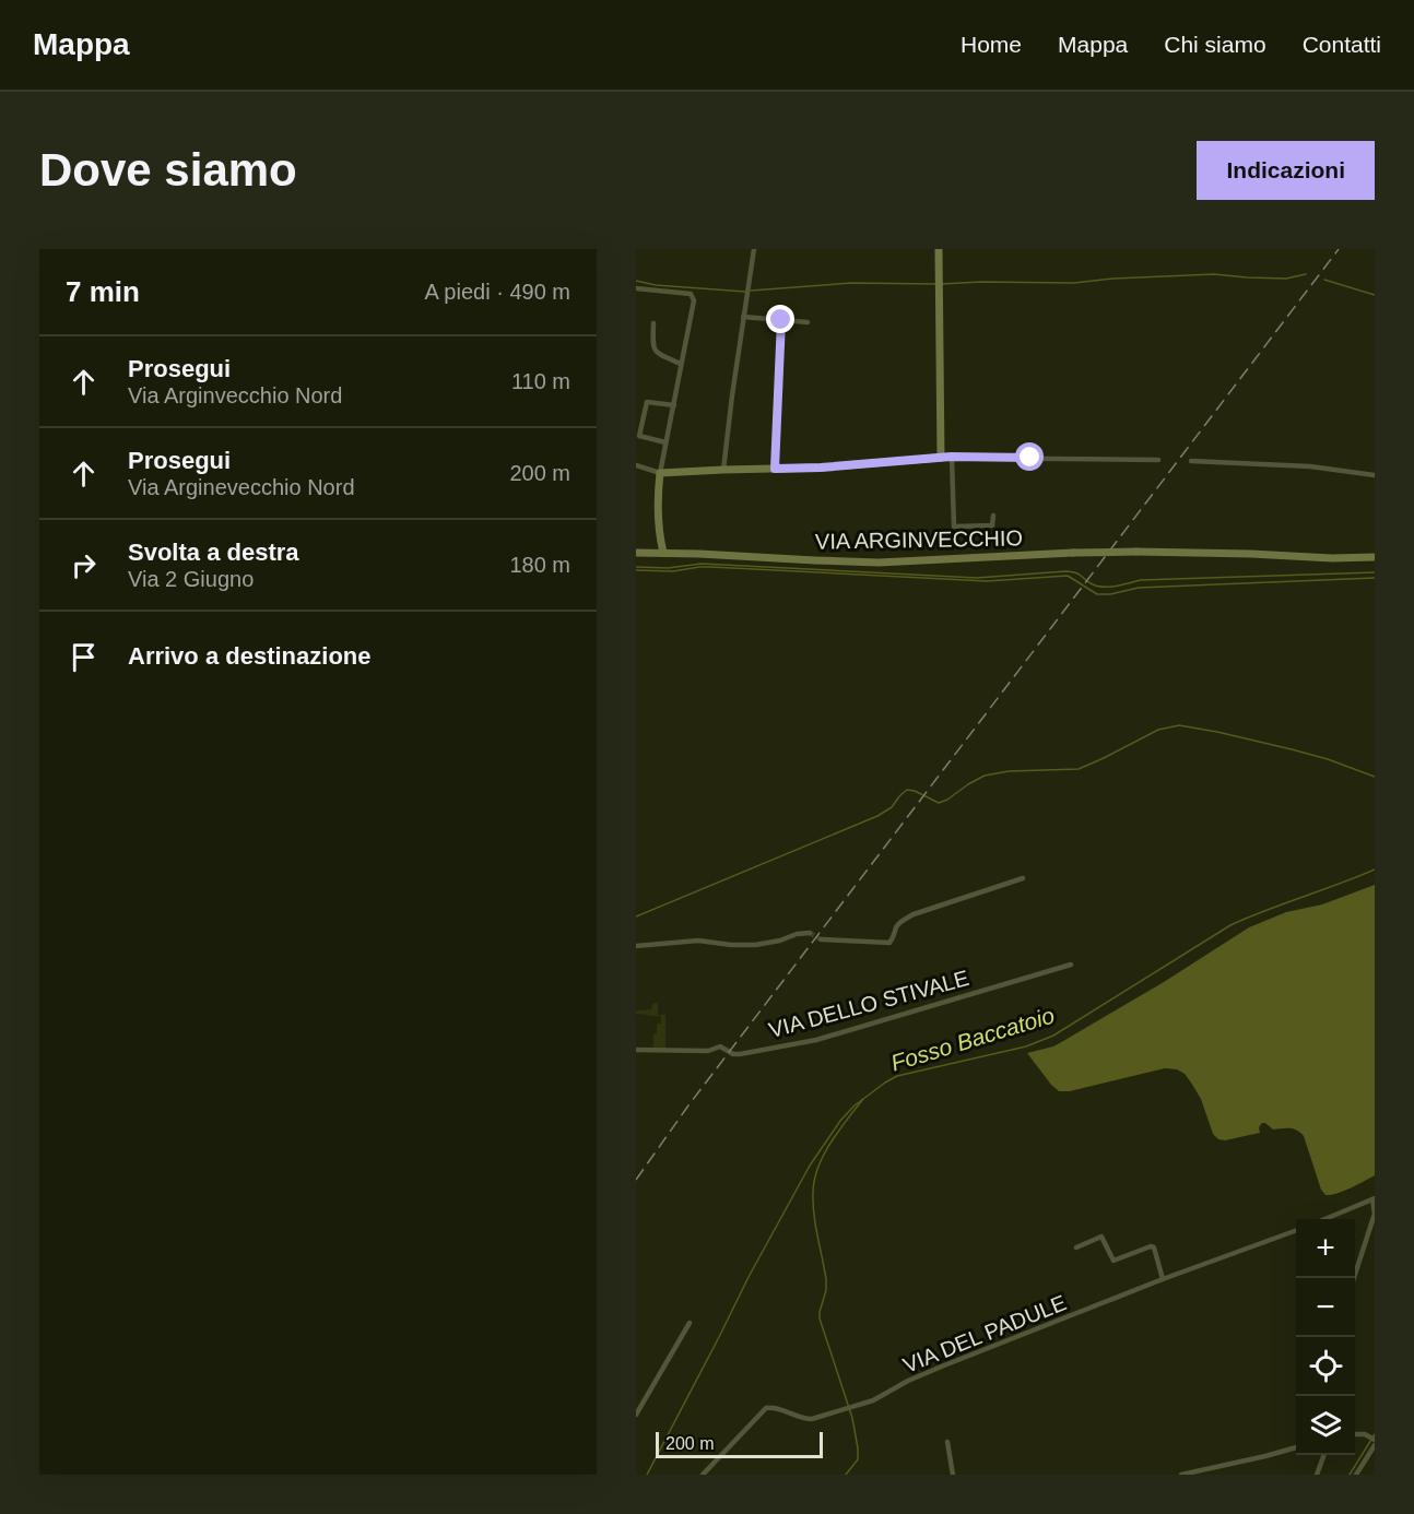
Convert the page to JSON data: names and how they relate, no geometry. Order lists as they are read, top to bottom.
{
  "streets": {
    "main road": ["VIA ARGINVECCHIO"],
    "street": ["VIA DELLO STIVALE", "VIA DEL PADULE"]
  },
  "water": ["Fosso Baccatoio"],
  "scale_bar": "200 m",
  "page": {
    "header": "Mappa",
    "nav": [
      "Home",
      "Mappa",
      "Chi siamo",
      "Contatti"
    ],
    "buttons": "Indicazioni",
    "title": "Dove siamo",
    "heading": ["7 min", "A piedi · 490 m"],
    "list": [
      ["Prosegui", "Via Arginvecchio Nord", "110 m"],
      ["Prosegui", "Via Arginevecchio Nord", "200 m"],
      ["Svolta a destra", "Via 2 Giugno", "180 m"],
      "Arrivo a destinazione"
    ],
    "map_buttons": ["+", "−"],
    "scale": "200 m"
  }
}
